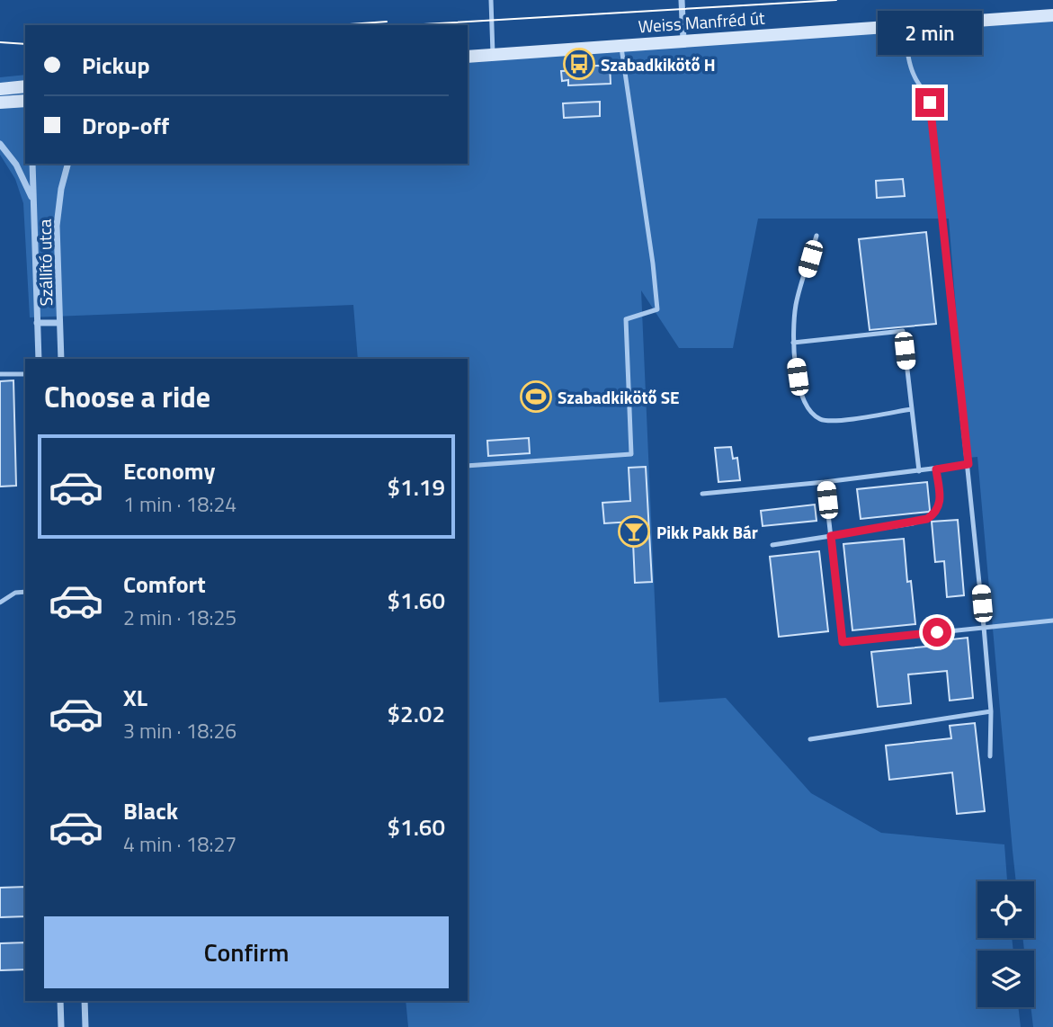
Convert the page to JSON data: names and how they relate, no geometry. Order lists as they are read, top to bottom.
{
  "streets": {
    "main road": ["Weiss Manfréd út"],
    "street": ["Szállító utca"]
  },
  "places": {
    "bus stop": ["Szabadkikötő H"],
    "sports": ["Szabadkikötő SE"],
    "bar": ["Pikk Pakk Bár"]
  },
  "page": {
    "bubble": "2 min",
    "banner": ["Pickup", "Drop-off"],
    "heading": "Choose a ride",
    "list": [
      {
        "name": "Economy",
        "note": "1 min · 18:24",
        "value": "$1.19"
      },
      {
        "name": "Comfort",
        "note": "2 min · 18:25",
        "value": "$1.60"
      },
      {
        "name": "XL",
        "note": "3 min · 18:26",
        "value": "$2.02"
      },
      {
        "name": "Black",
        "note": "4 min · 18:27",
        "value": "$1.60"
      }
    ],
    "buttons": "Confirm"
  }
}
